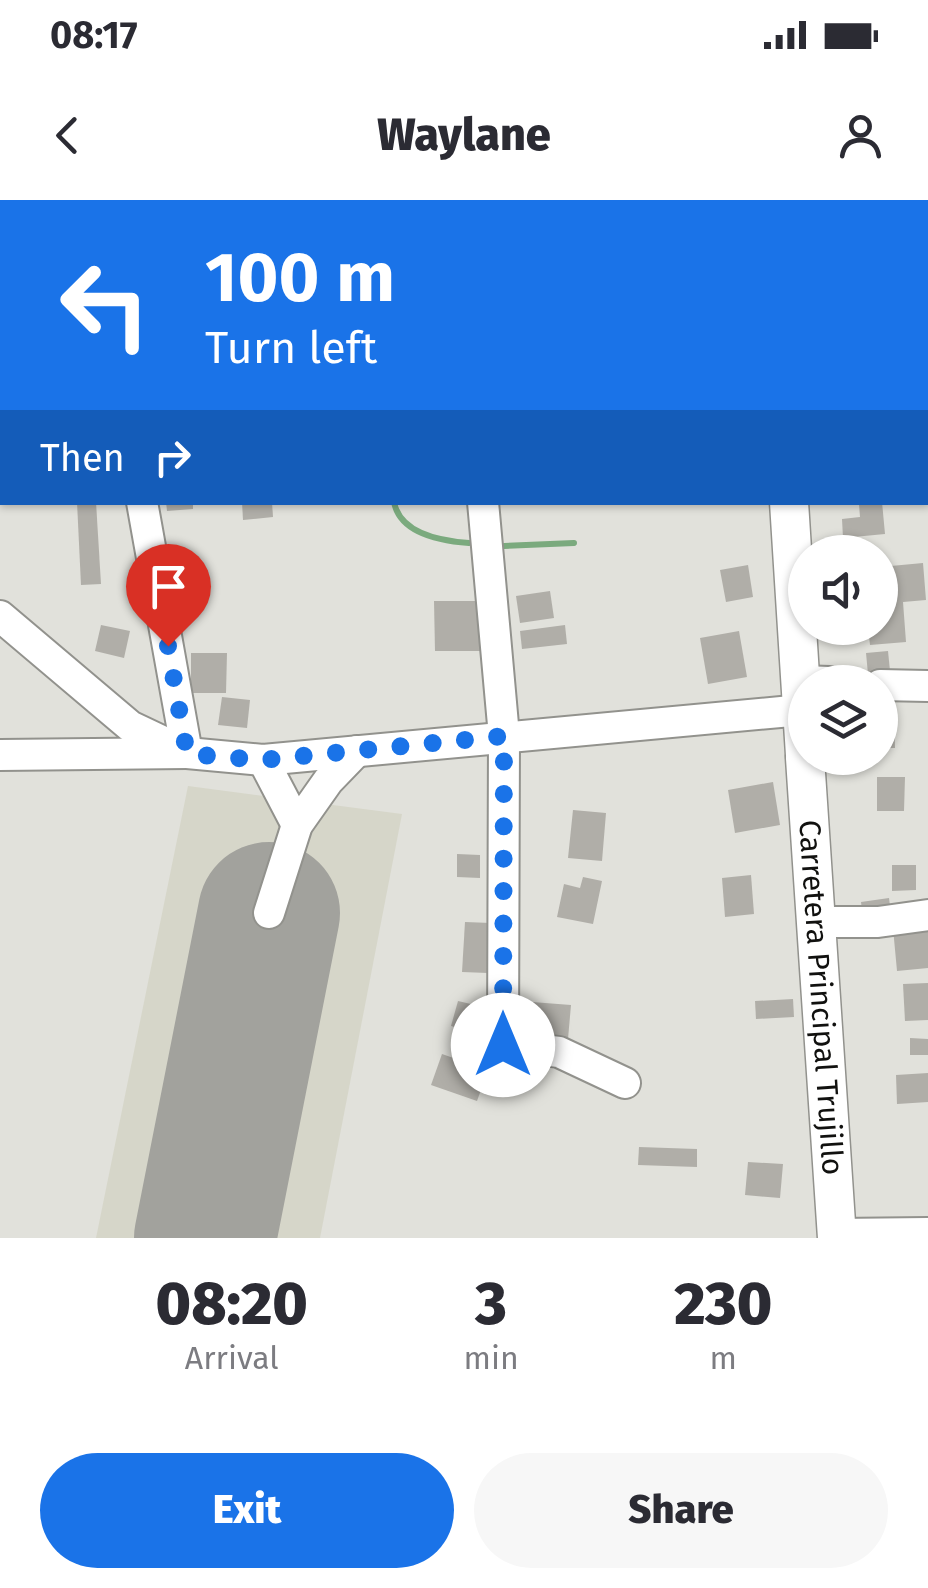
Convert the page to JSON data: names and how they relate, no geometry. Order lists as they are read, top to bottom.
{
  "streets": {
    "main road": ["Carretera Principal Trujillo"]
  },
  "page": {
    "status": "08:17",
    "header": "Waylane",
    "turn": ["100 m", "Turn left"],
    "then": "Then",
    "eta": [
      "08:20",
      "Arrival",
      "3",
      "min",
      "230",
      "m"
    ],
    "buttons": ["Exit", "Share"]
  }
}
